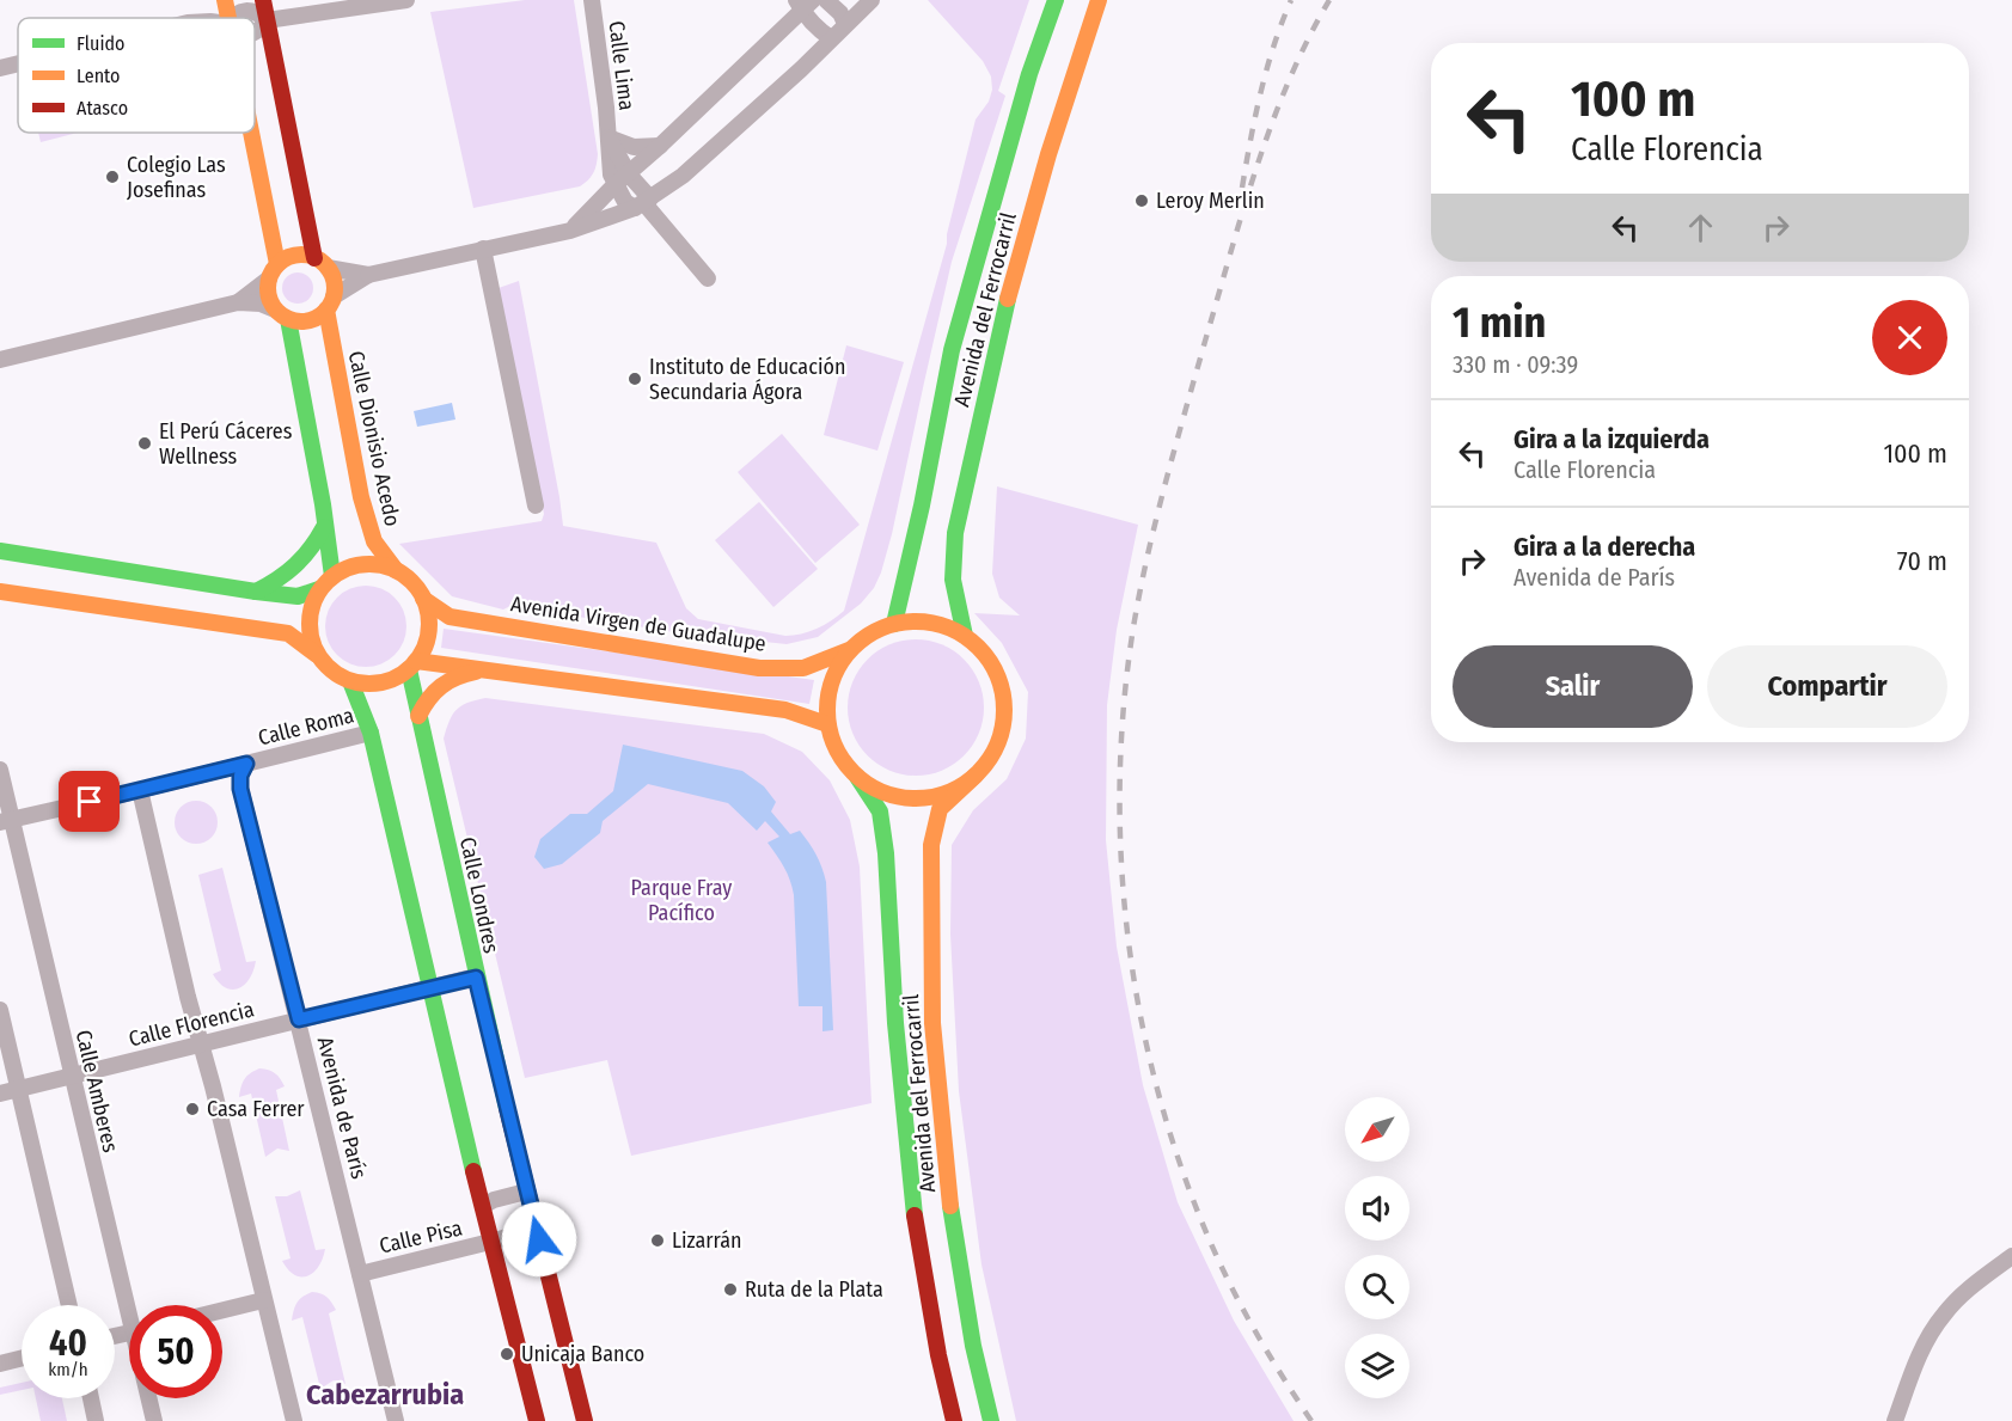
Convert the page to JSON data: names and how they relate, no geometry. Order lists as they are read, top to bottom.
{
  "streets": {
    "main road": [
      "Avenida del Ferrocarril",
      "Calle Dionisio Acedo",
      "Avenida Virgen de Guadalupe",
      "Calle Londres"
    ],
    "street": [
      "Calle Lima",
      "Calle Roma",
      "Calle Florencia",
      "Calle Amberes",
      "Avenida de París",
      "Calle Pisa"
    ]
  },
  "crossings": [
    ["Avenida del Ferrocarril", "Avenida Virgen de Guadalupe"],
    ["Calle Dionisio Acedo", "Avenida Virgen de Guadalupe"],
    ["Calle Dionisio Acedo", "Calle Londres"],
    ["Avenida Virgen de Guadalupe", "Calle Londres"],
    ["Calle Roma", "Calle Amberes"],
    ["Calle Roma", "Avenida de París"],
    ["Calle Londres", "Calle Florencia"],
    ["Calle Londres", "Calle Pisa"],
    ["Calle Florencia", "Calle Amberes"],
    ["Calle Florencia", "Avenida de París"],
    ["Avenida de París", "Calle Pisa"]
  ],
  "districts": ["Cabezarrubia"],
  "parks": ["Parque Fray Pacífico"],
  "places": [
    "Colegio Las Josefinas",
    "Leroy Merlin",
    "Instituto de Educación Secundaria Ágora",
    "El Perú Cáceres Wellness",
    "Casa Ferrer",
    "Lizarrán",
    "Ruta de la Plata",
    "Unicaja Banco"
  ],
  "legend": ["Fluido", "Lento", "Atasco"],
  "north": "bottom left",
  "page": {
    "turn": ["100 m", "Calle Florencia"],
    "heading": ["1 min", "330 m · 09:39"],
    "list": [
      {
        "name": "Gira a la izquierda",
        "note": "Calle Florencia",
        "value": "100 m"
      },
      {
        "name": "Gira a la derecha",
        "note": "Avenida de París",
        "value": "70 m"
      }
    ],
    "buttons": ["Salir", "Compartir"],
    "speed": "40 km/h",
    "limit": "50"
  }
}
